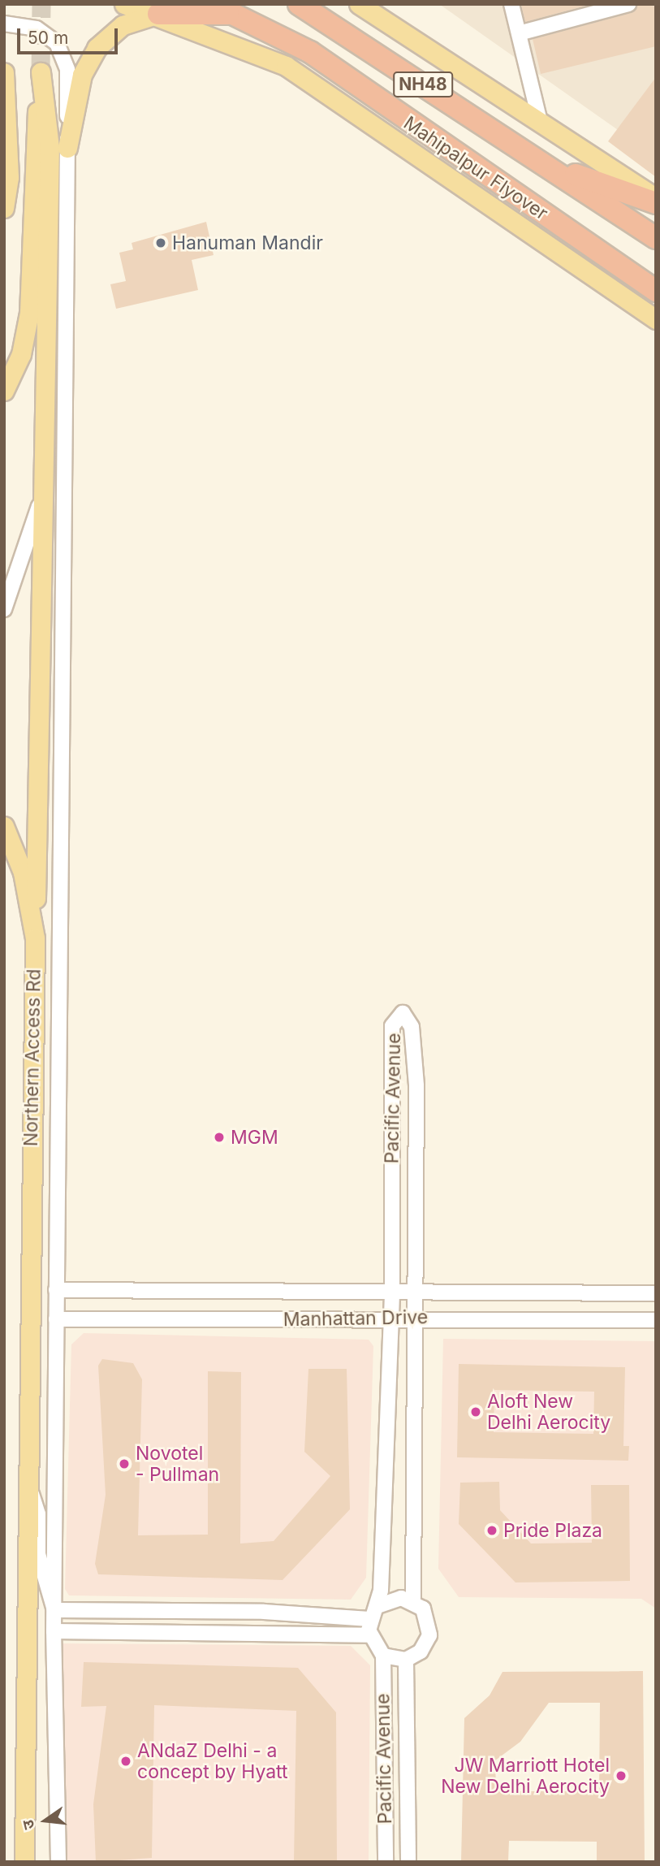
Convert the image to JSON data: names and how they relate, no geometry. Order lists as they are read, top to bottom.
{
  "streets": {
    "highway": ["NH48", "Mahipalpur Flyover"],
    "main road": ["Northern Access Rd"],
    "street": ["Pacific Avenue", "Manhattan Drive"]
  },
  "crossings": [
    ["NH48", "Mahipalpur Flyover"],
    ["Pacific Avenue", "Manhattan Drive"]
  ],
  "places": [
    "Hanuman Mandir",
    "MGM",
    "Aloft New Delhi Aerocity",
    "Novotel - Pullman",
    "Pride Plaza",
    "ANdaZ Delhi - a concept by Hyatt",
    "JW Marriott Hotel New Delhi Aerocity"
  ],
  "scale_bar": "50 m",
  "north": "left"
}
